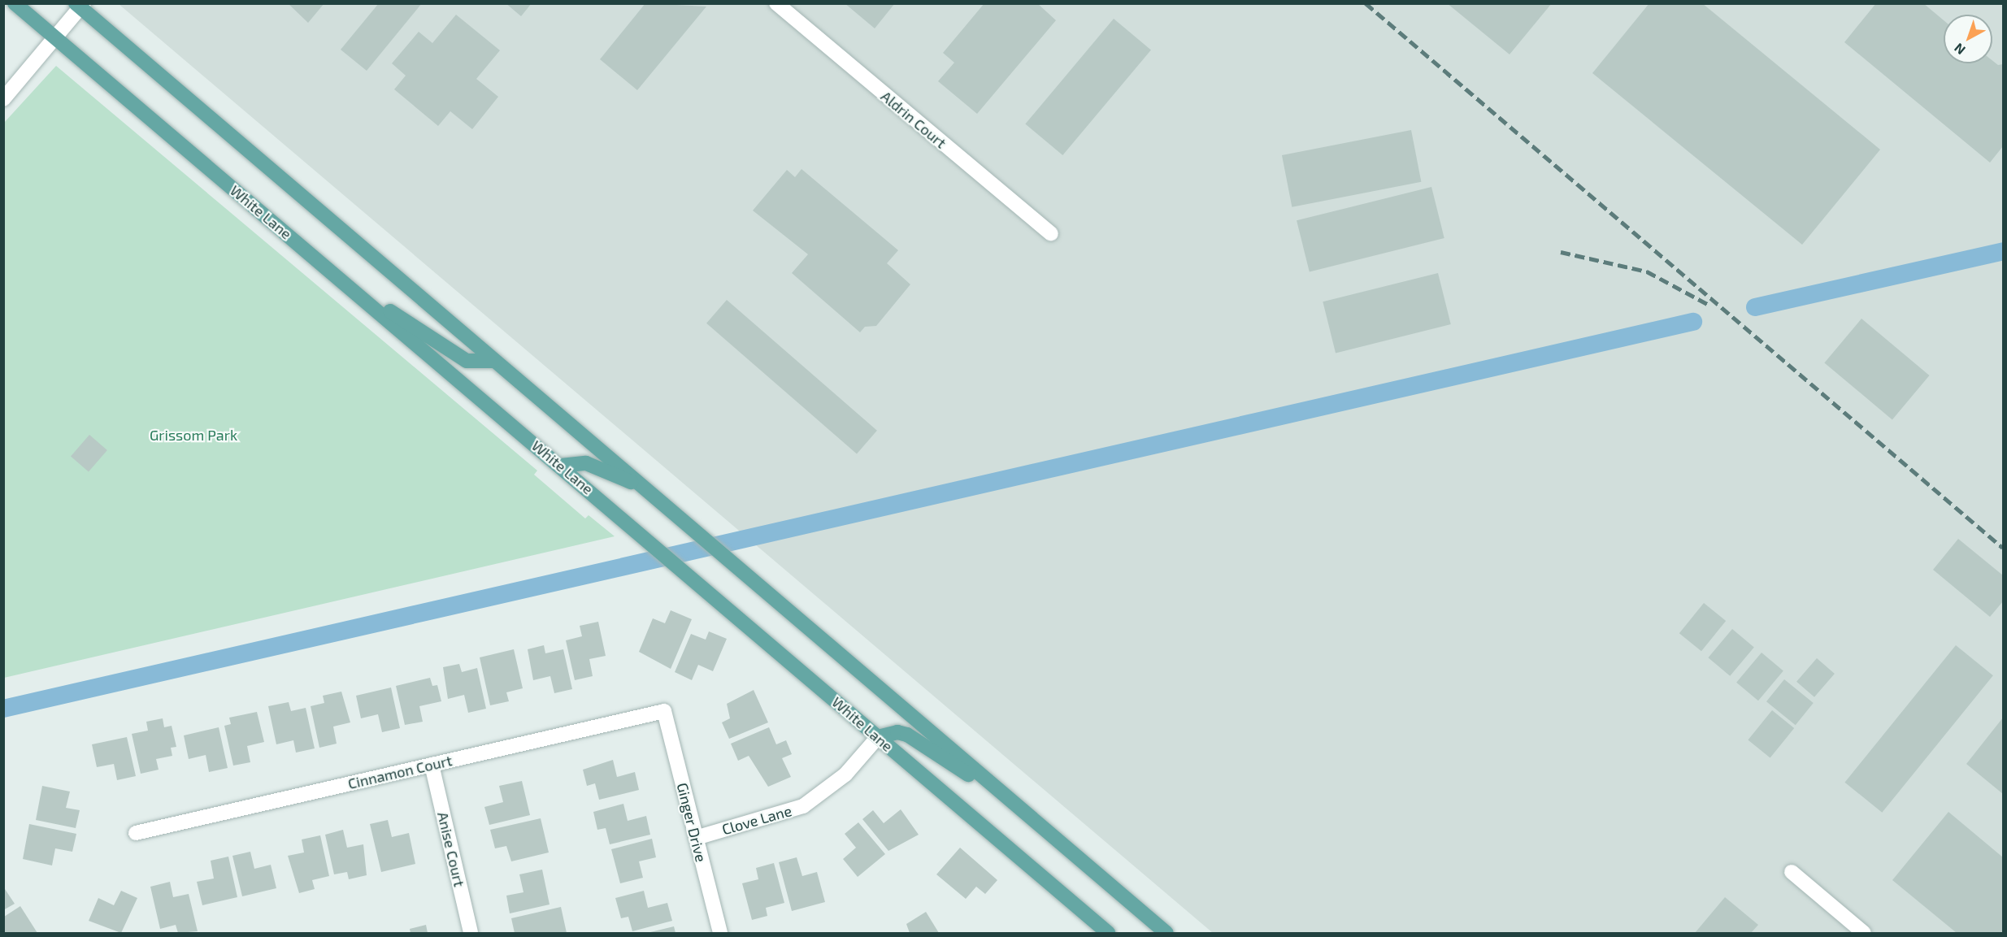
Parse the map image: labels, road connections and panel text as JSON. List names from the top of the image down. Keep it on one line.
{"streets":{"main road":["White Lane"],"street":["Aldrin Court","Cinnamon Court","Clove Lane","Ginger Drive","Anise Court"]},"crossings":[["White Lane","Clove Lane"],["Cinnamon Court","Ginger Drive"],["Cinnamon Court","Anise Court"],["Clove Lane","Ginger Drive"]],"parks":["Grissom Park"],"north":"bottom left"}
